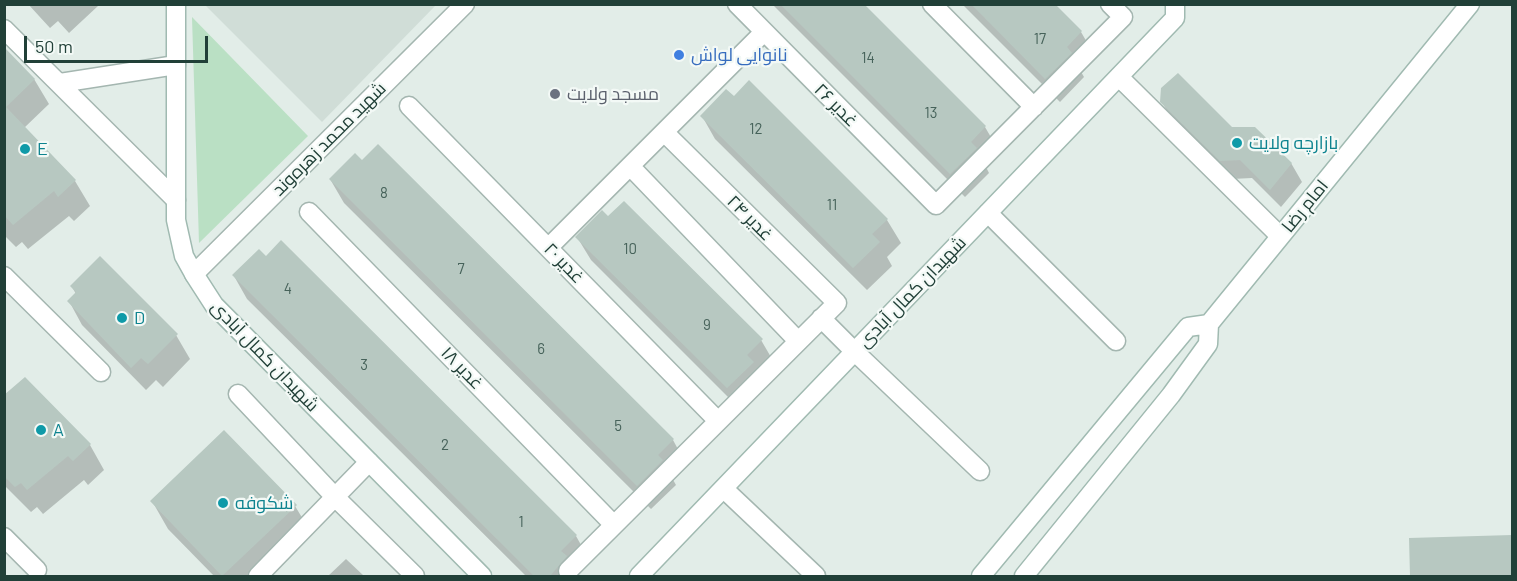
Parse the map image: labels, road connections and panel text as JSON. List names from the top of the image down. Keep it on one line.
{"streets":{"street":["غدیر ۲۶","شهید محمد زهره‌وند","امام رضا","غدیر ۲۴","غدیر ۲۰","شهیدان کمال آبادی","غدیر ۱۸"]},"crossings":[["شهید محمد زهره‌وند","شهیدان کمال آبادی"]],"places":["نانوایی لواش","مسجد ولایت","بازارچه ولایت","E","D","A","شکوفه"],"house_numbers":["17","14","13","12","8","11","10","7","4","9","6","3","5","2","1"],"scale_bar":"50 m"}
